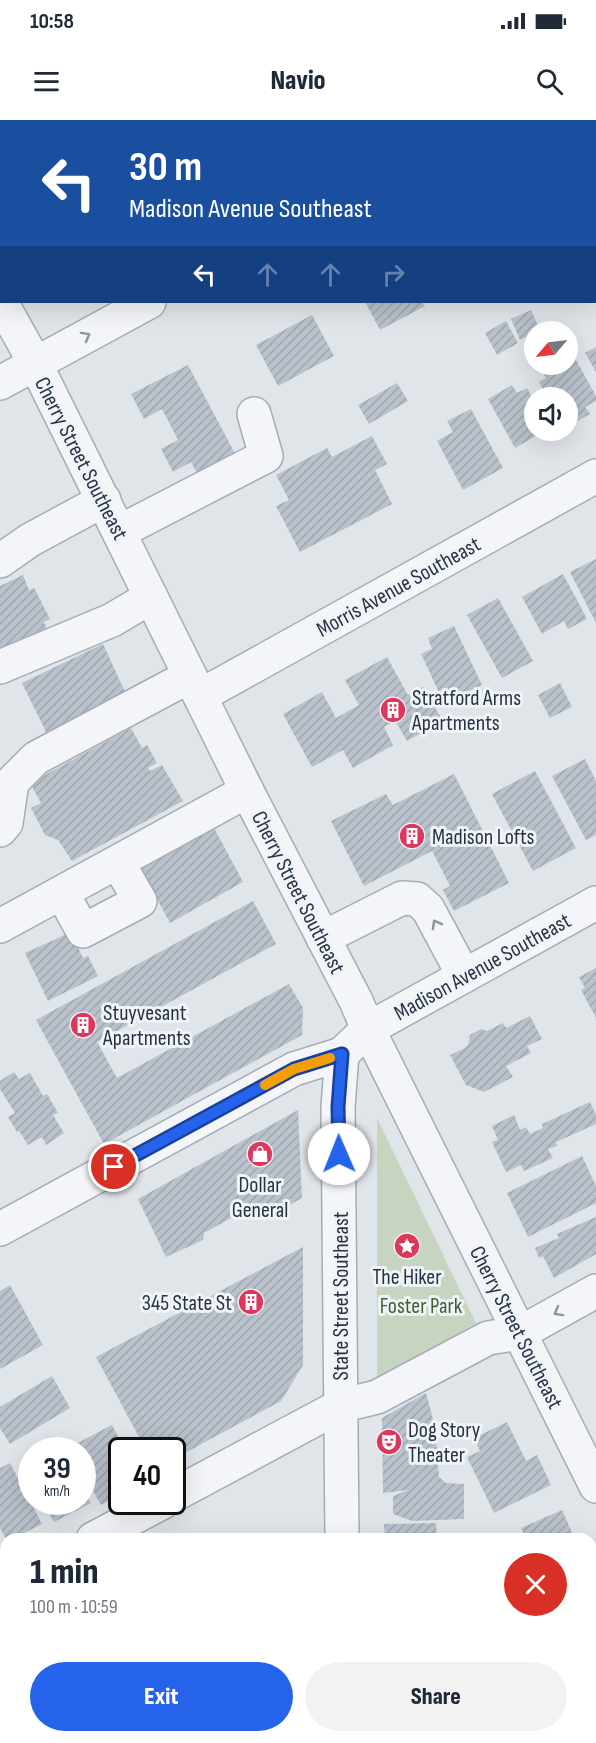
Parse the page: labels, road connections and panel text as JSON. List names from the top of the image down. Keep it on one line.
{"streets":{"street":["Cherry Street Southeast","Morris Avenue Southeast","Madison Avenue Southeast","State Street Southeast"]},"crossings":[["Cherry Street Southeast","Morris Avenue Southeast"],["Cherry Street Southeast","Madison Avenue Southeast"]],"parks":["Foster Park"],"places":{"building":["Stratford Arms Apartments","Madison Lofts","Stuyvesant Apartments","345 State St"],"shop":["Dollar General"],"place":["The Hiker"],"theatre":["Dog Story Theater"]},"north":"bottom left","page":{"status":"10:58","header":"Navio","turn":["30 m","Madison Avenue Southeast"],"speed":"39 km/h","limit":"40","heading":["1 min","100 m · 10:59"],"buttons":["Exit","Share"]}}
